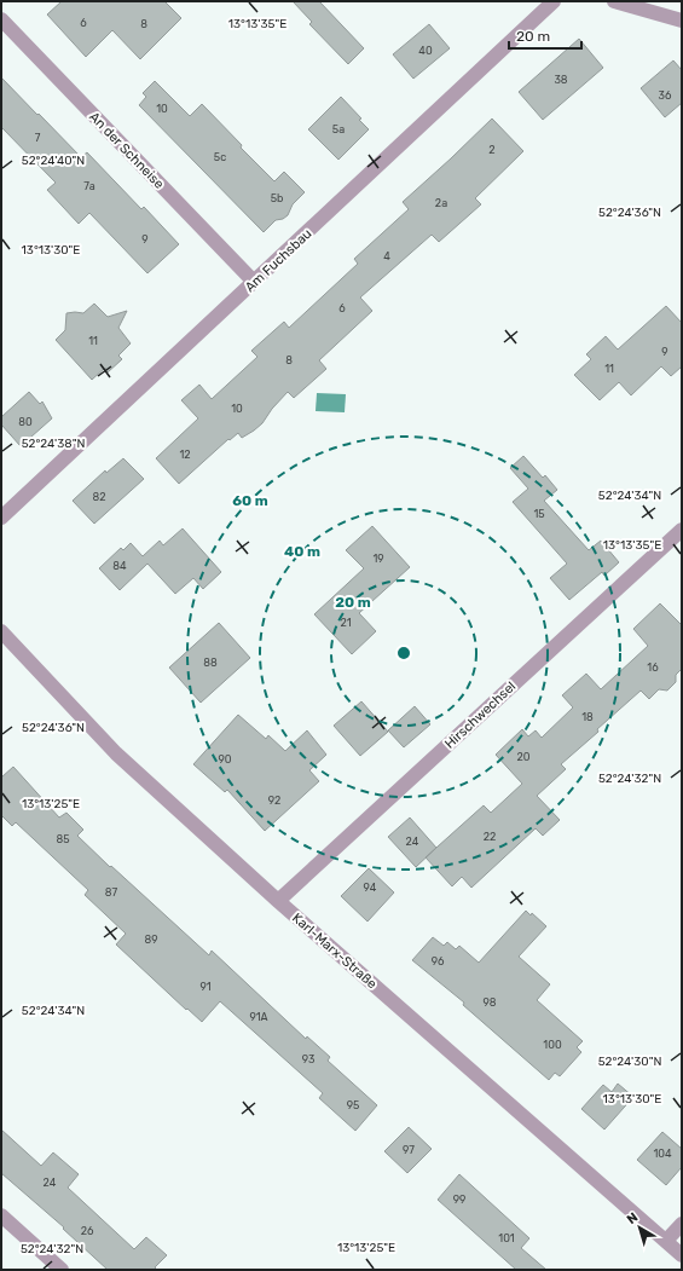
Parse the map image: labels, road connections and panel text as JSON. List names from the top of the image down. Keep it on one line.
{"streets":{"street":["An der Schneise","Am Fuchsbau","Hirschwechsel","Karl-Marx-Straße"]},"crossings":[["An der Schneise","Am Fuchsbau"],["Hirschwechsel","Karl-Marx-Straße"]],"house_numbers":["6","8","40","38","36","10","5a","7","2","5c","7a","5b","2a","9","4","6","11","9","8","11","10","80","12","82","15","19","84","21","88","16","18","20","90","92","22","85","24","94","87","89","96","91","98","91A","100","93","95","97","104","24","99","26","101"],"scale_bar":"20 m","north":"top left","coordinates":["13°13'35\"E","52°24'40\"N","52°24'36\"N","13°13'30\"E","52°24'38\"N","52°24'34\"N","52°24'32\"N","13°13'25\"E","52°24'30\"N"],"rings":["60 m","40 m","20 m"]}
